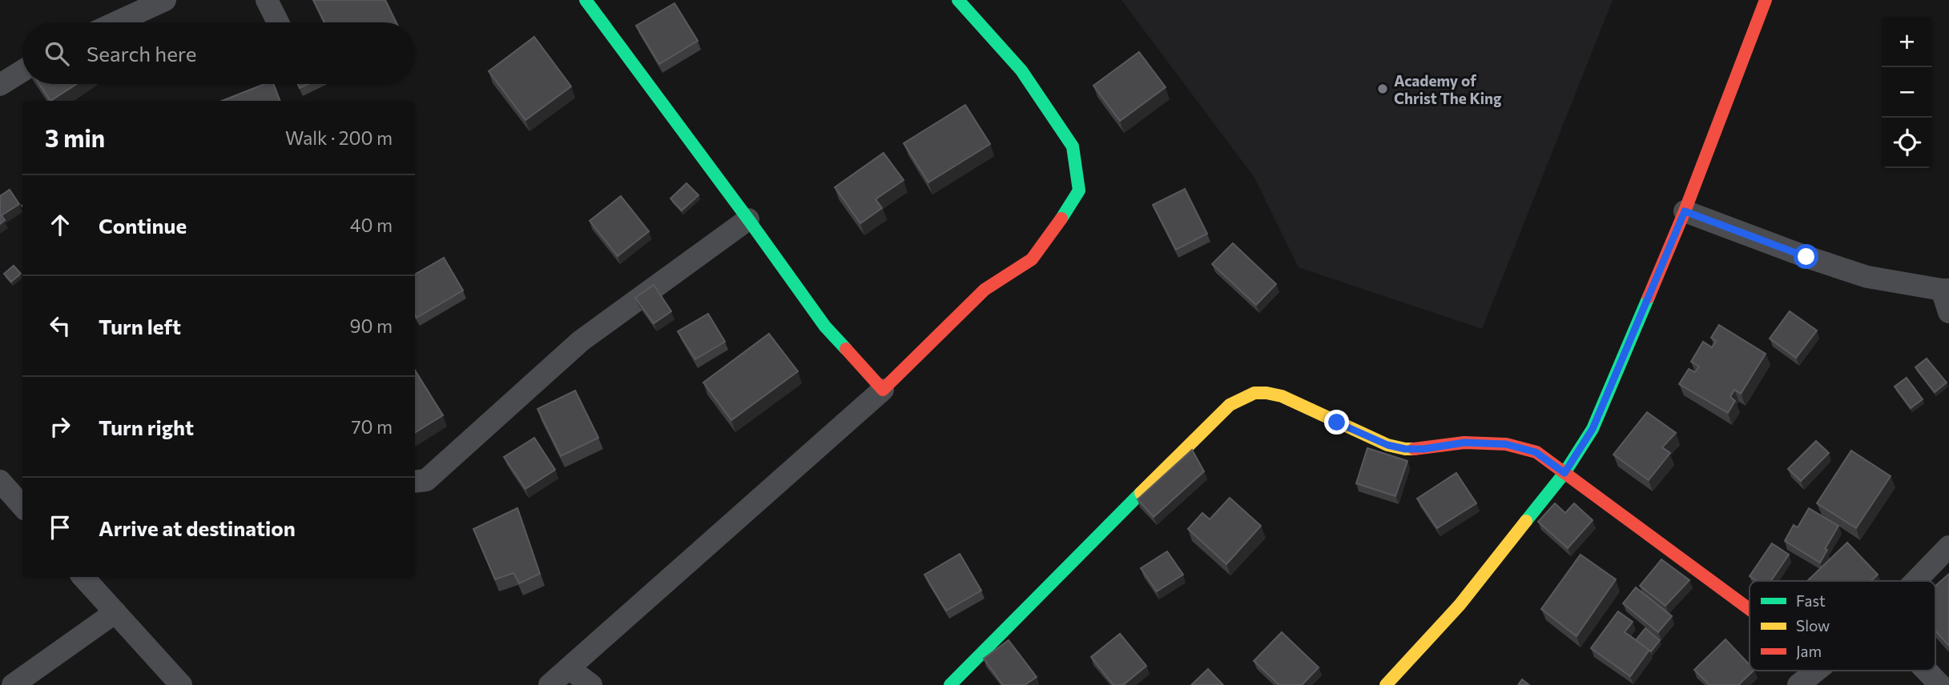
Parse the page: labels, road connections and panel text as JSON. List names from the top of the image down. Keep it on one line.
{"places":["Academy of Christ The King"],"legend":["Fast","Slow","Jam"],"page":{"map_buttons":["+","−"],"search":"Search here","heading":["3 min","Walk · 200 m"],"list":[["Continue","40 m"],["Turn left","90 m"],["Turn right","70 m"],"Arrive at destination"]}}
